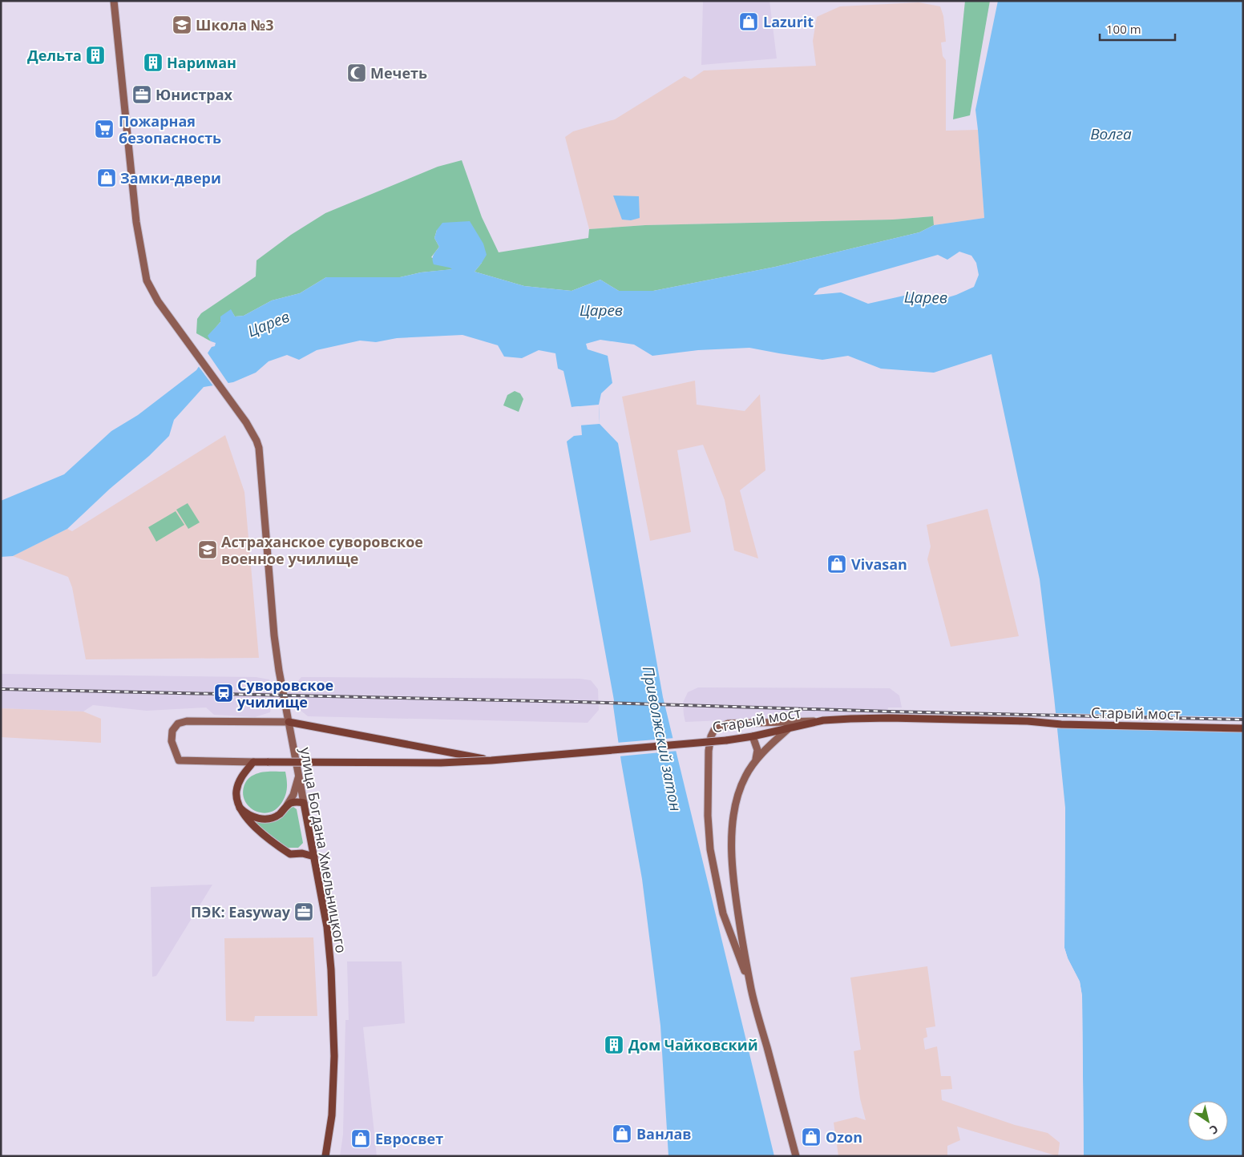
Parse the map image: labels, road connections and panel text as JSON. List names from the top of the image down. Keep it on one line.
{"streets":{"main road":["Старый мост","улица Богдана Хмельницкого"]},"water":["Волга","Царев","Приволжский затон"],"places":{"shop":["Lazurit","Замки-двери","Vivasan","Ванлав","Ozon","Евросвет"],"school or university":["Школа №3","Астраханское суворовское военное училище"],"building":["Дельта","Нариман","Дом Чайковский"],"mosque":["Мечеть"],"office":["Юнистрах","ПЭК: Easyway"],"supermarket":["Пожарная безопасность"],"station":["Суворовское училище"]},"scale_bar":"100 m","north":"bottom right"}
